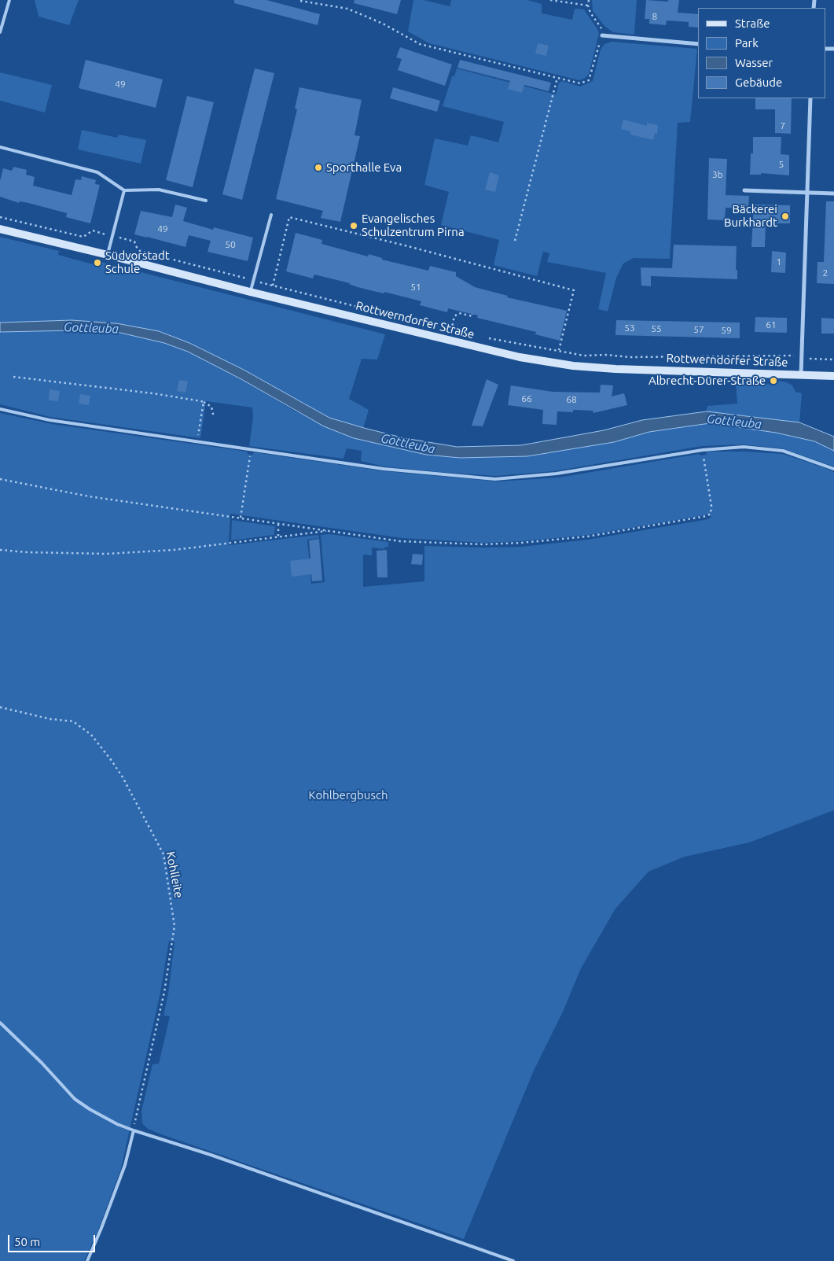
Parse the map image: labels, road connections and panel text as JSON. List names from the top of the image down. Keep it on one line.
{"streets":{"main road":["Rottwerndorfer Straße"],"path":["Kohlleite"]},"water":["Gottleuba"],"parks":["Kohlbergbusch"],"places":["Sporthalle Eva","Bäckerei Burkhardt","Evangelisches Schulzentrum Pirna","Südvorstadt Schule","Albrecht-Dürer-Straße"],"house_numbers":["8","49","7","5","3b","49","50","1","2","51","61","53","55","57","59","66","68"],"legend":["Straße","Park","Wasser","Gebäude"],"scale_bar":"50 m"}
